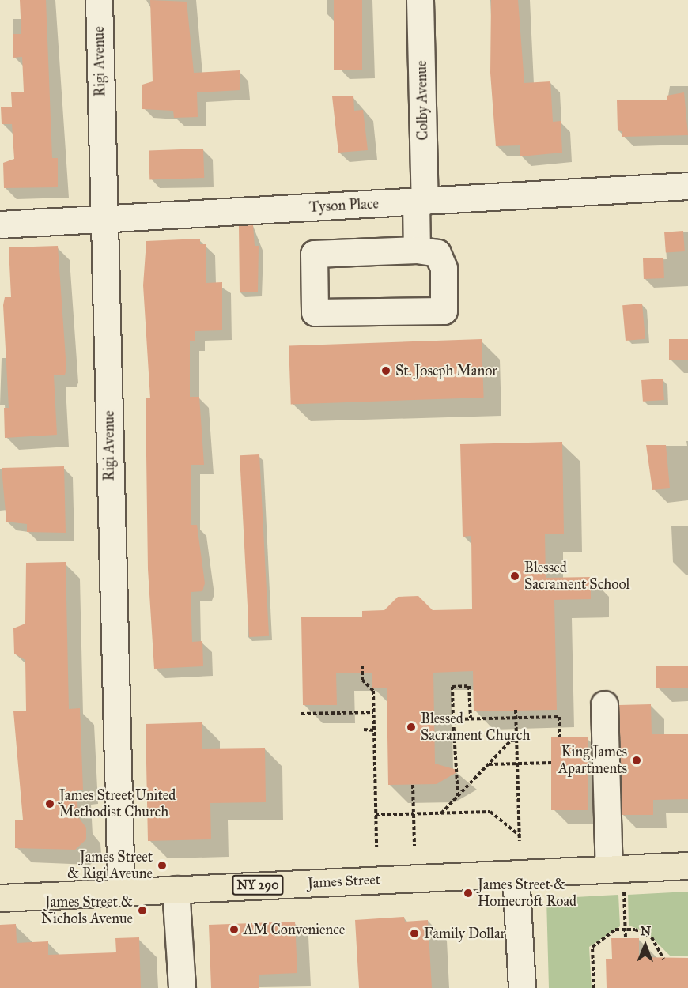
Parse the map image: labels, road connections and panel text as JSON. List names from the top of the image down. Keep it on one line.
{"streets":{"main road":["James Street","NY 290"],"street":["Rigi Avenue","Colby Avenue","Tyson Place"]},"crossings":[["Rigi Avenue","Tyson Place"],["Rigi Avenue","James Street"],["Colby Avenue","Tyson Place"]],"places":["St. Joseph Manor","Blessed Sacrament School","Blessed Sacrament Church","King James Apartments","James Street United Methodist Church","James Street & Rigi Aveune","James Street & Homecroft Road","James Street & Nichols Avenue","AM Convenience","Family Dollar"],"north":"top"}
